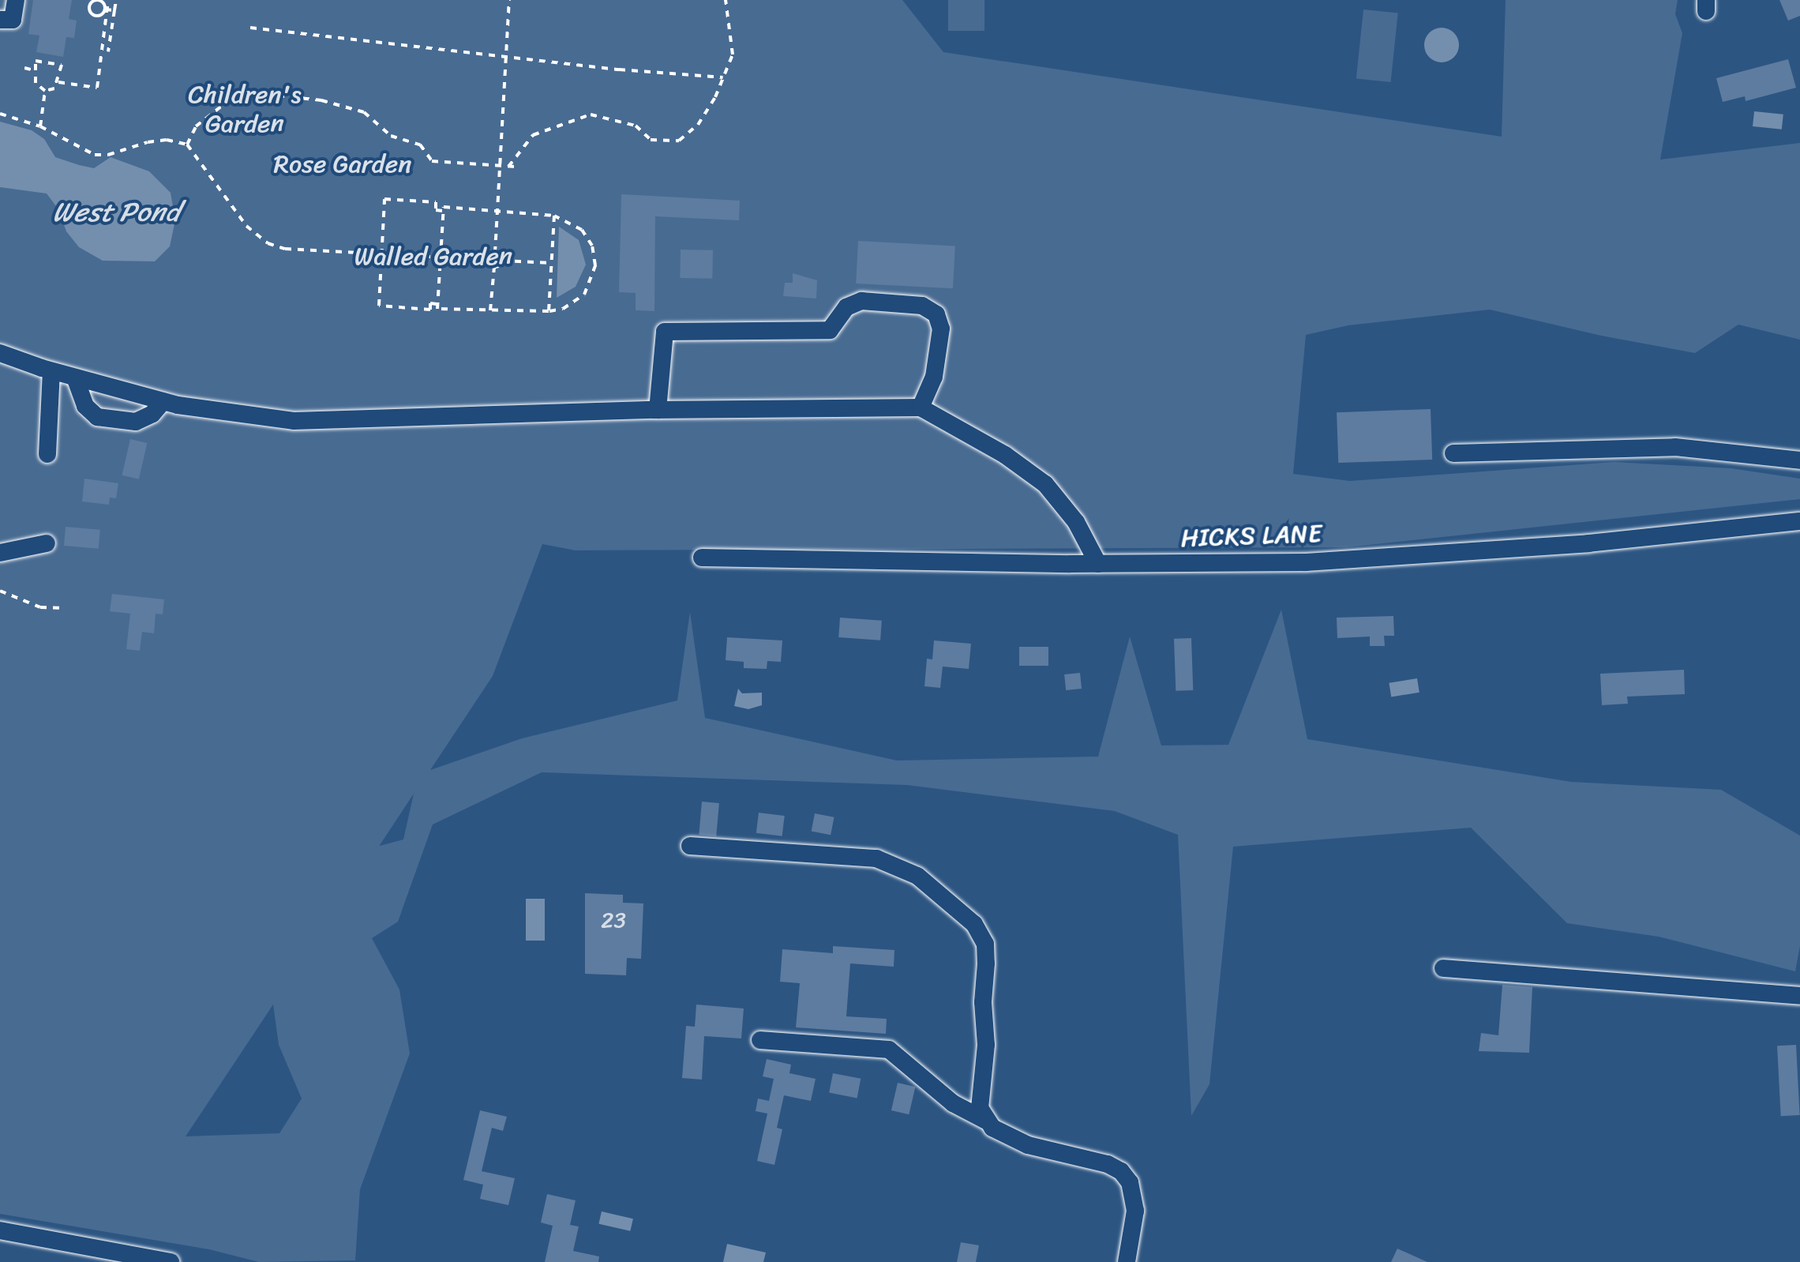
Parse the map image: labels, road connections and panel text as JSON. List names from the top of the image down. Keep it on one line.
{"streets":{"street":["HICKS LANE"]},"water":["West Pond"],"parks":["Children's Garden","Rose Garden","Walled Garden"],"house_numbers":["23"]}
